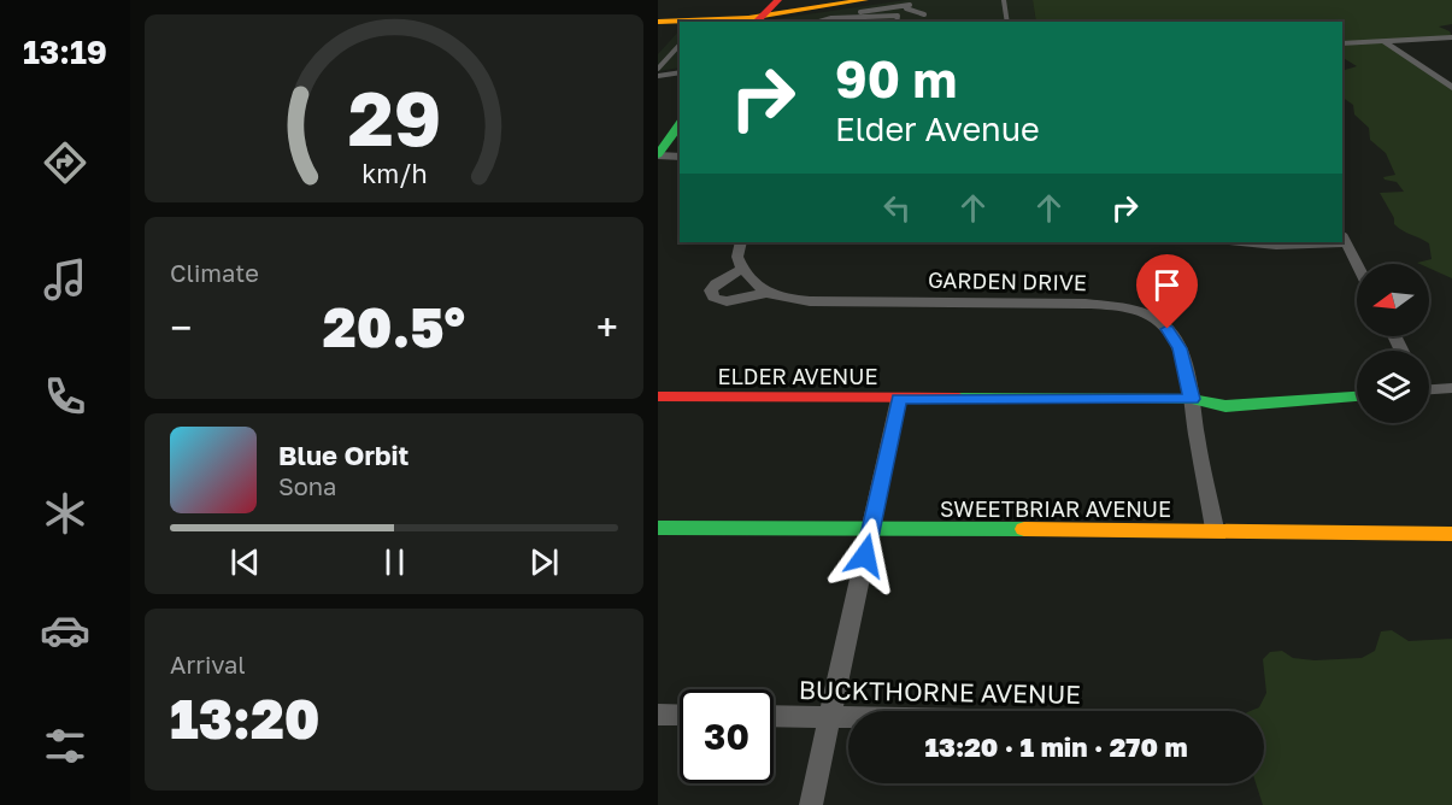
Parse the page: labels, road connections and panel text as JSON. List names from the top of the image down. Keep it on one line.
{"streets":{"main road":["ELDER AVENUE","SWEETBRIAR AVENUE"],"street":["GARDEN DRIVE","BUCKTHORNE AVENUE"]},"crossings":[["GARDEN DRIVE","ELDER AVENUE"],["GARDEN DRIVE","SWEETBRIAR AVENUE"]],"north":"left","page":{"tabs":"13:19","turn":["90 m","Elder Avenue"],"tile":["Climate",["Arrival","13:20"]],"heat":["−","20.5°","+"],"song":["Blue Orbit","Sona"],"limit":"30","trip":"13:20 · 1 min · 270 m","gauge":["29","km/h"]}}
